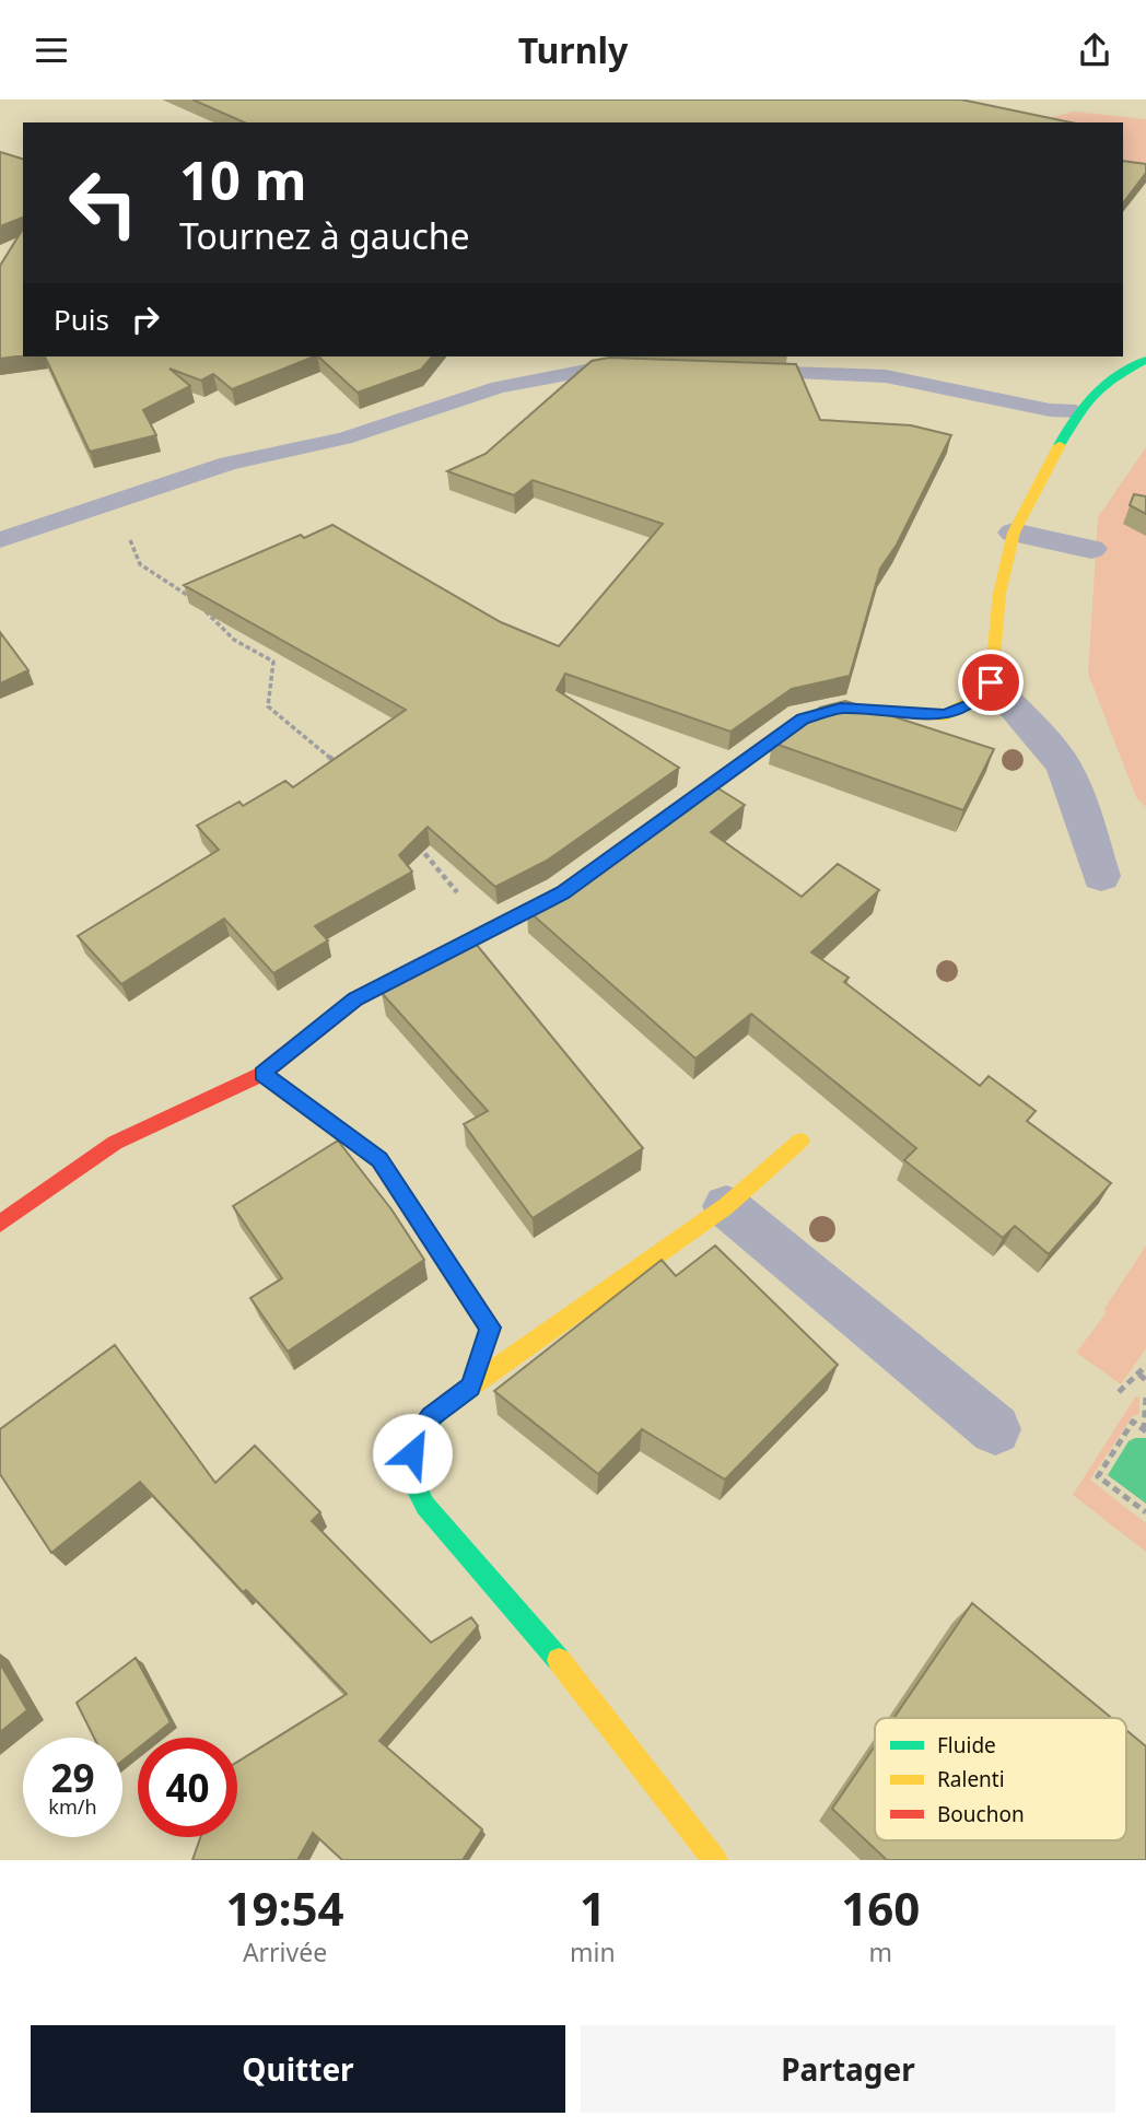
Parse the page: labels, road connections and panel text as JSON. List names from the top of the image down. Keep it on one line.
{"legend":["Fluide","Ralenti","Bouchon"],"page":{"header":"Turnly","turn":["10 m","Tournez à gauche"],"then":"Puis","speed":"29 km/h","limit":"40","eta":["19:54","Arrivée","1","min","160","m"],"buttons":["Quitter","Partager"]}}
